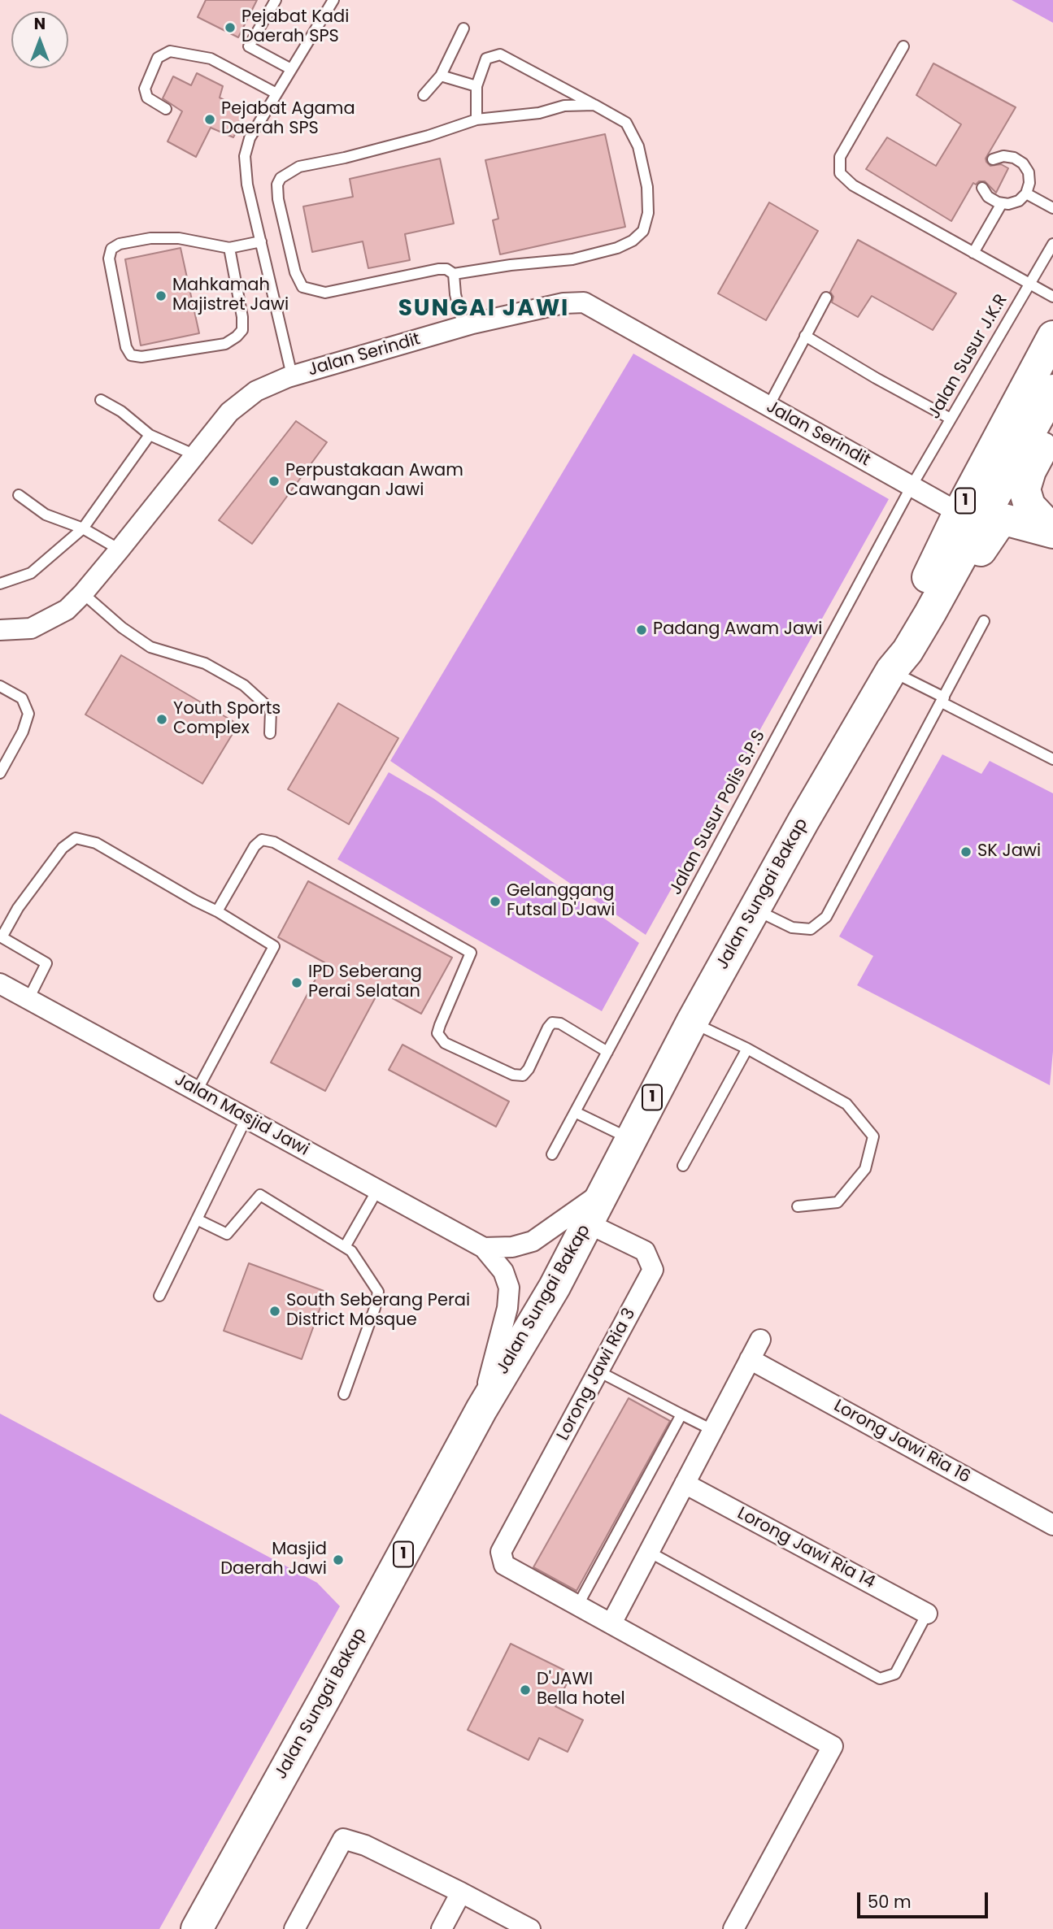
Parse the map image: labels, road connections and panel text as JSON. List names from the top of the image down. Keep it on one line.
{"streets":{"highway":["1","Jalan Sungai Bakap"],"street":["Jalan Serindit","Jalan Masjid Jawi","Lorong Jawi Ria 3","Lorong Jawi Ria 16","Lorong Jawi Ria 14"],"lane":["Jalan Susur J.K.R","Jalan Susur Polis S.P.S"]},"crossings":[["Jalan Serindit","Jalan Susur J.K.R"],["Jalan Serindit","Jalan Susur Polis S.P.S"],["Jalan Serindit","Jalan Sungai Bakap"],["Jalan Susur J.K.R","Jalan Susur Polis S.P.S"],["Jalan Sungai Bakap","Jalan Masjid Jawi"],["Jalan Sungai Bakap","Lorong Jawi Ria 3"]],"districts":["SUNGAI JAWI"],"places":["Pejabat Kadi Daerah SPS","Pejabat Agama Daerah SPS","Mahkamah Majistret Jawi","Perpustakaan Awam Cawangan Jawi","Padang Awam Jawi","Youth Sports Complex","SK Jawi","Gelanggang Futsal D'Jawi","IPD Seberang Perai Selatan","South Seberang Perai District Mosque","Masjid Daerah Jawi","D'JAWI Bella hotel"],"scale_bar":"50 m","north":"top"}
